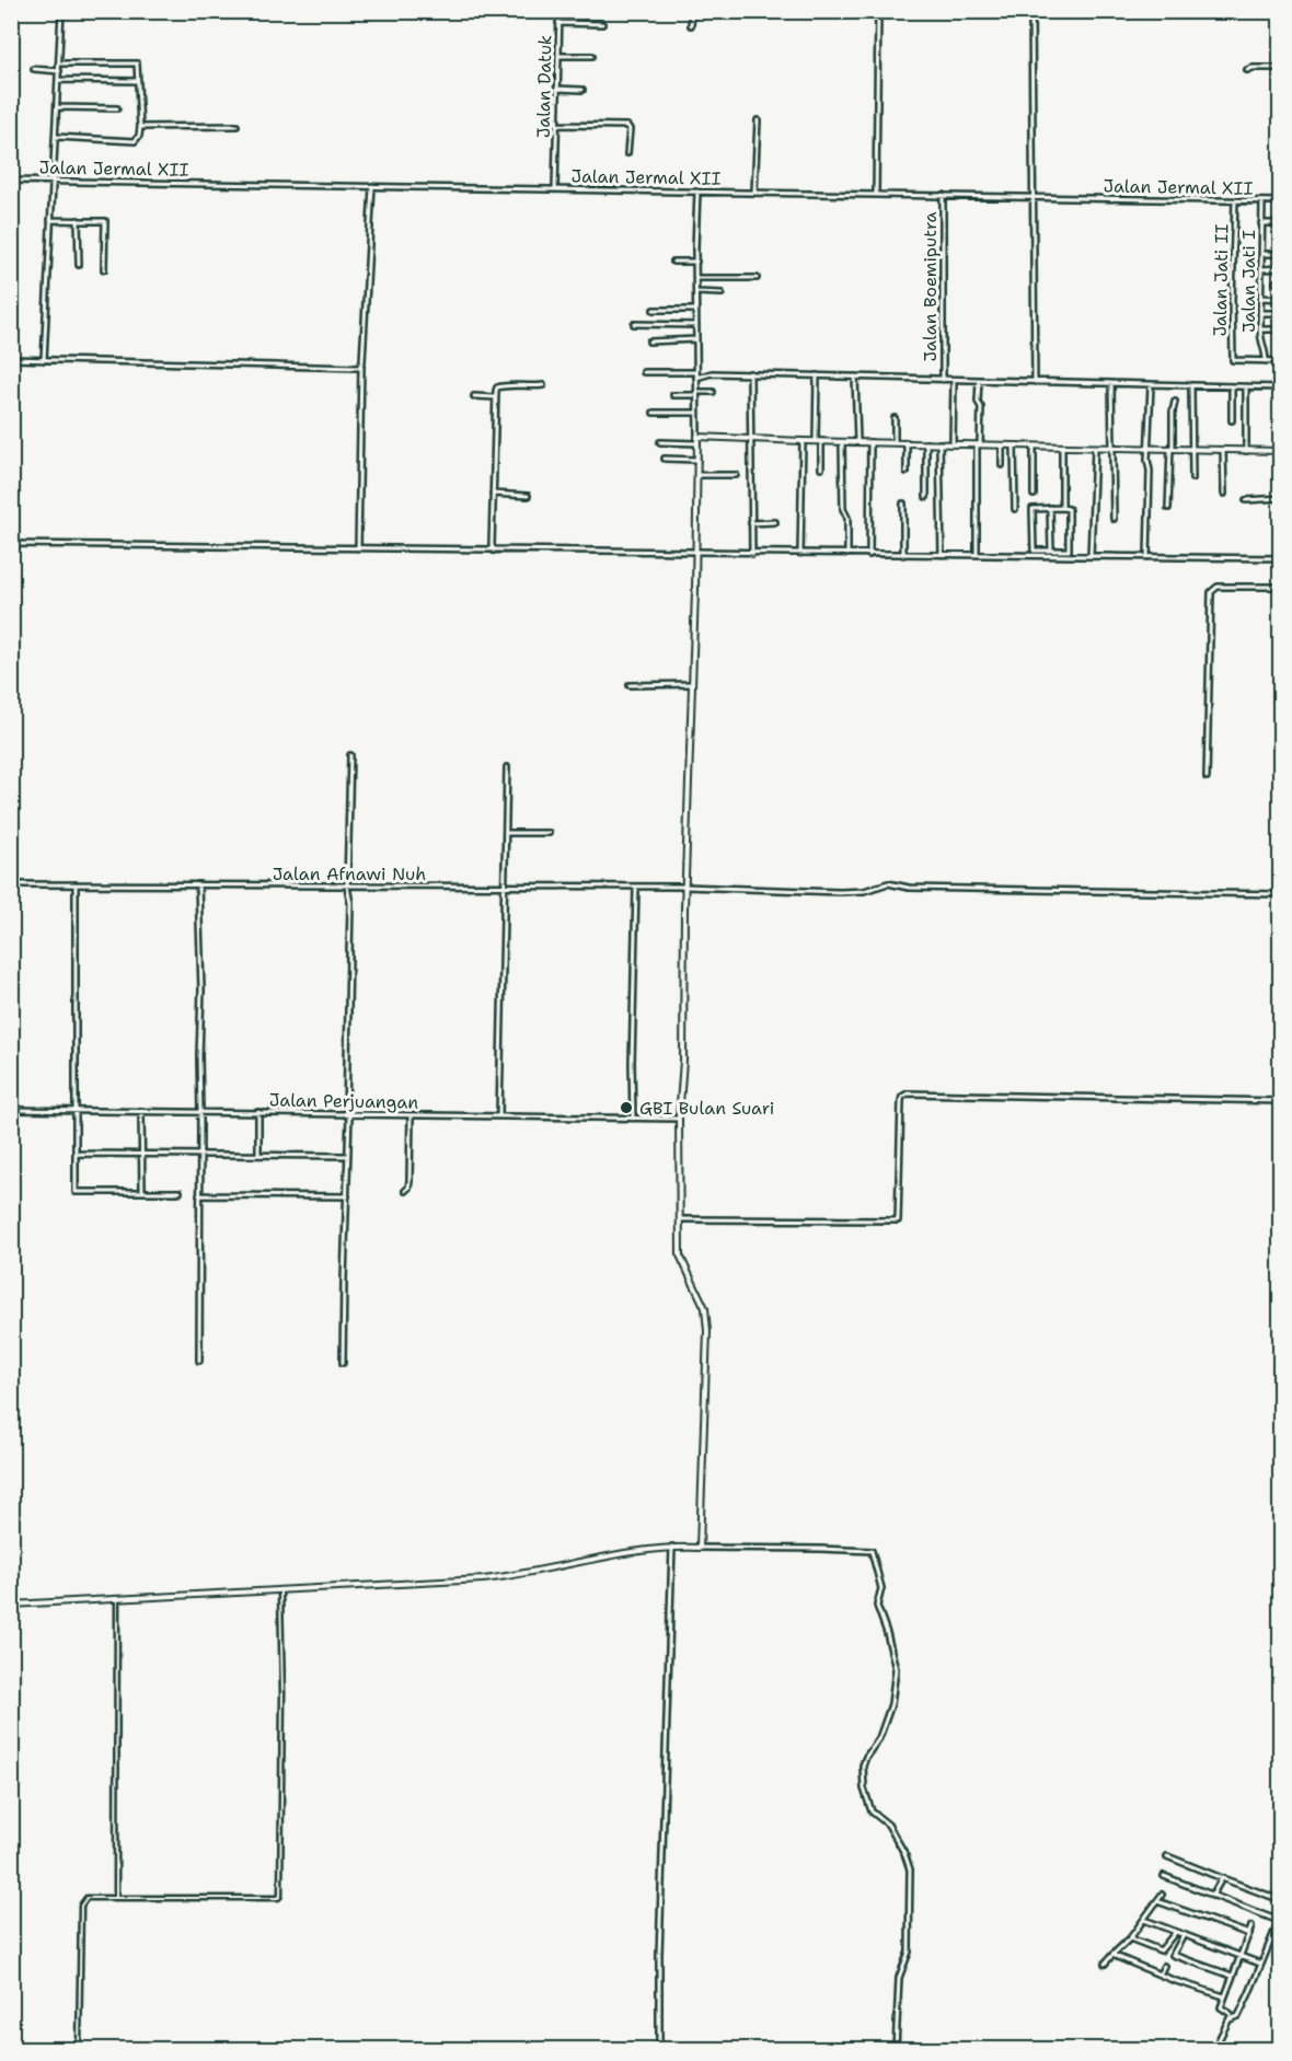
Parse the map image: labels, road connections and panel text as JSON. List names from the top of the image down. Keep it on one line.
{"streets":{"street":["Jalan Datuk","Jalan Jermal XII","Jalan Jati II","Jalan Jati I","Jalan Boemiputra","Jalan Afnawi Nuh","Jalan Perjuangan"]},"crossings":[["Jalan Datuk","Jalan Jermal XII"],["Jalan Jermal XII","Jalan Jati II"],["Jalan Jermal XII","Jalan Jati I"],["Jalan Jermal XII","Jalan Boemiputra"],["Jalan Jati II","Jalan Jati I"]],"places":["GBI Bulan Suari"]}
